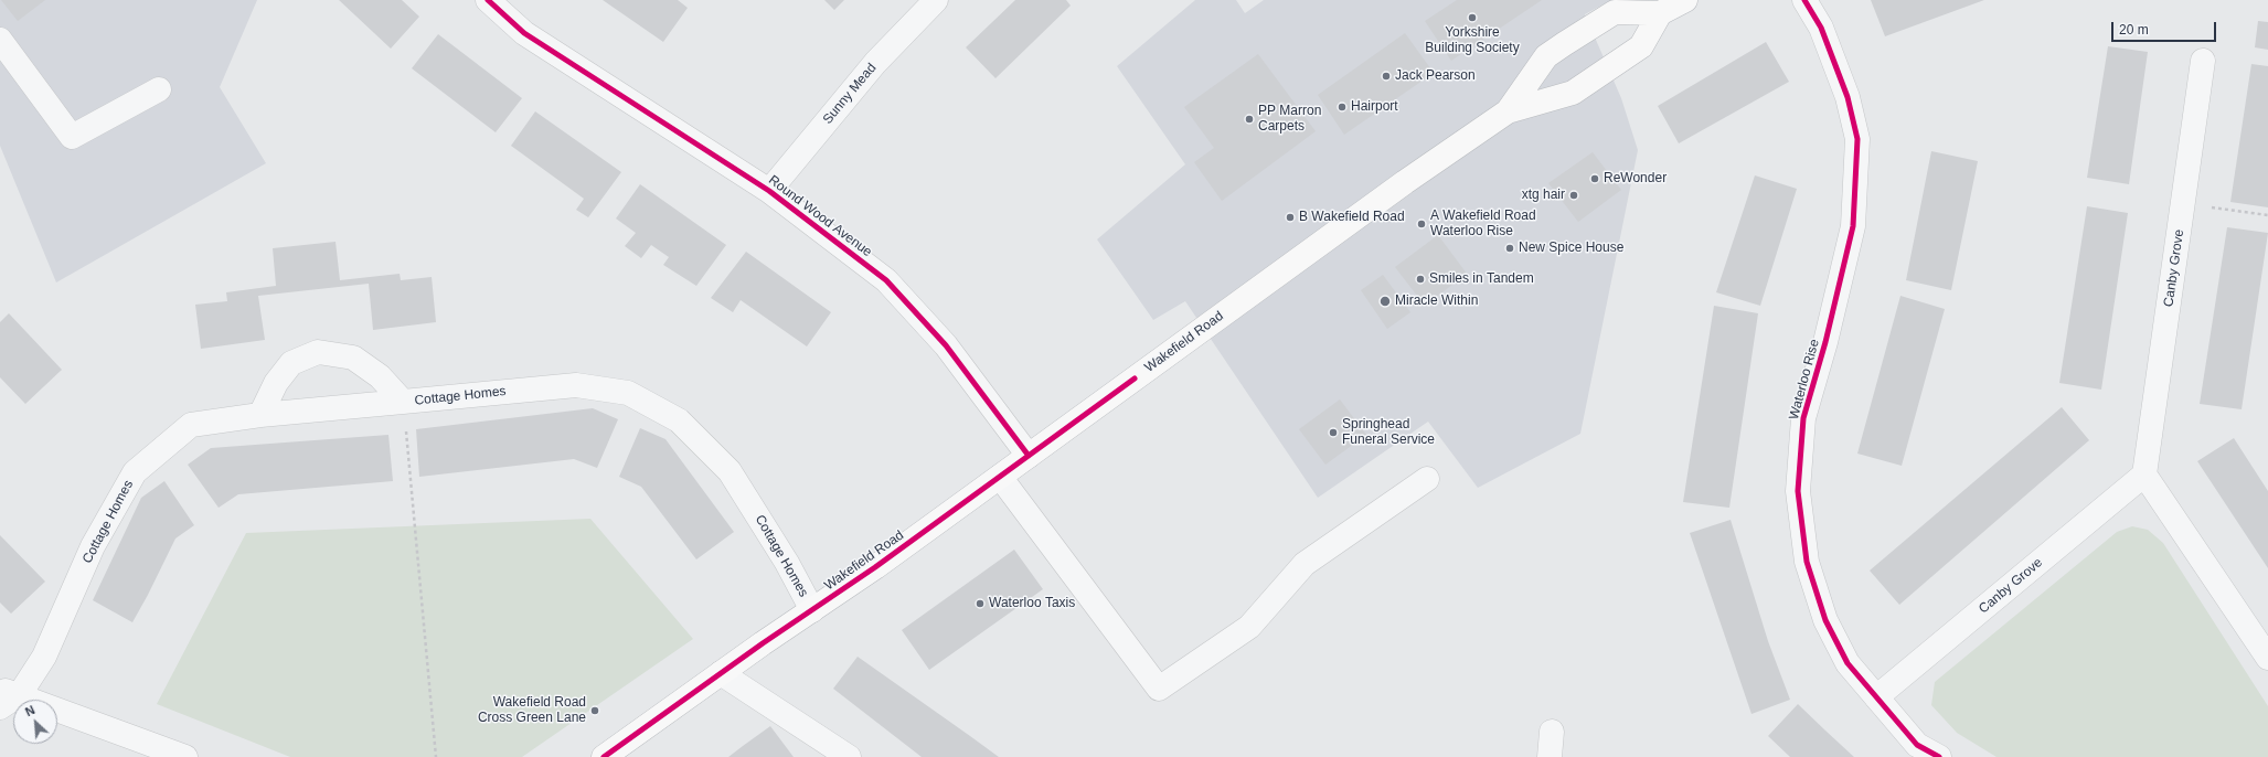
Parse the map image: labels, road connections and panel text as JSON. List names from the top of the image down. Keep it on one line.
{"streets":{"highway":["Wakefield Road"],"street":["Sunny Mead","Round Wood Avenue","Canby Grove","Waterloo Rise","Cottage Homes"]},"crossings":[["Sunny Mead","Round Wood Avenue"],["Round Wood Avenue","Wakefield Road"],["Canby Grove","Waterloo Rise"],["Wakefield Road","Cottage Homes"]],"places":["Yorkshire Building Society","Jack Pearson","Hairport","PP Marron Carpets","ReWonder","xtg hair","B Wakefield Road","A Wakefield Road Waterloo Rise","New Spice House","Smiles in Tandem","Miracle Within","Springhead Funeral Service","Waterloo Taxis","Wakefield Road Cross Green Lane"],"scale_bar":"20 m","north":"top left"}
